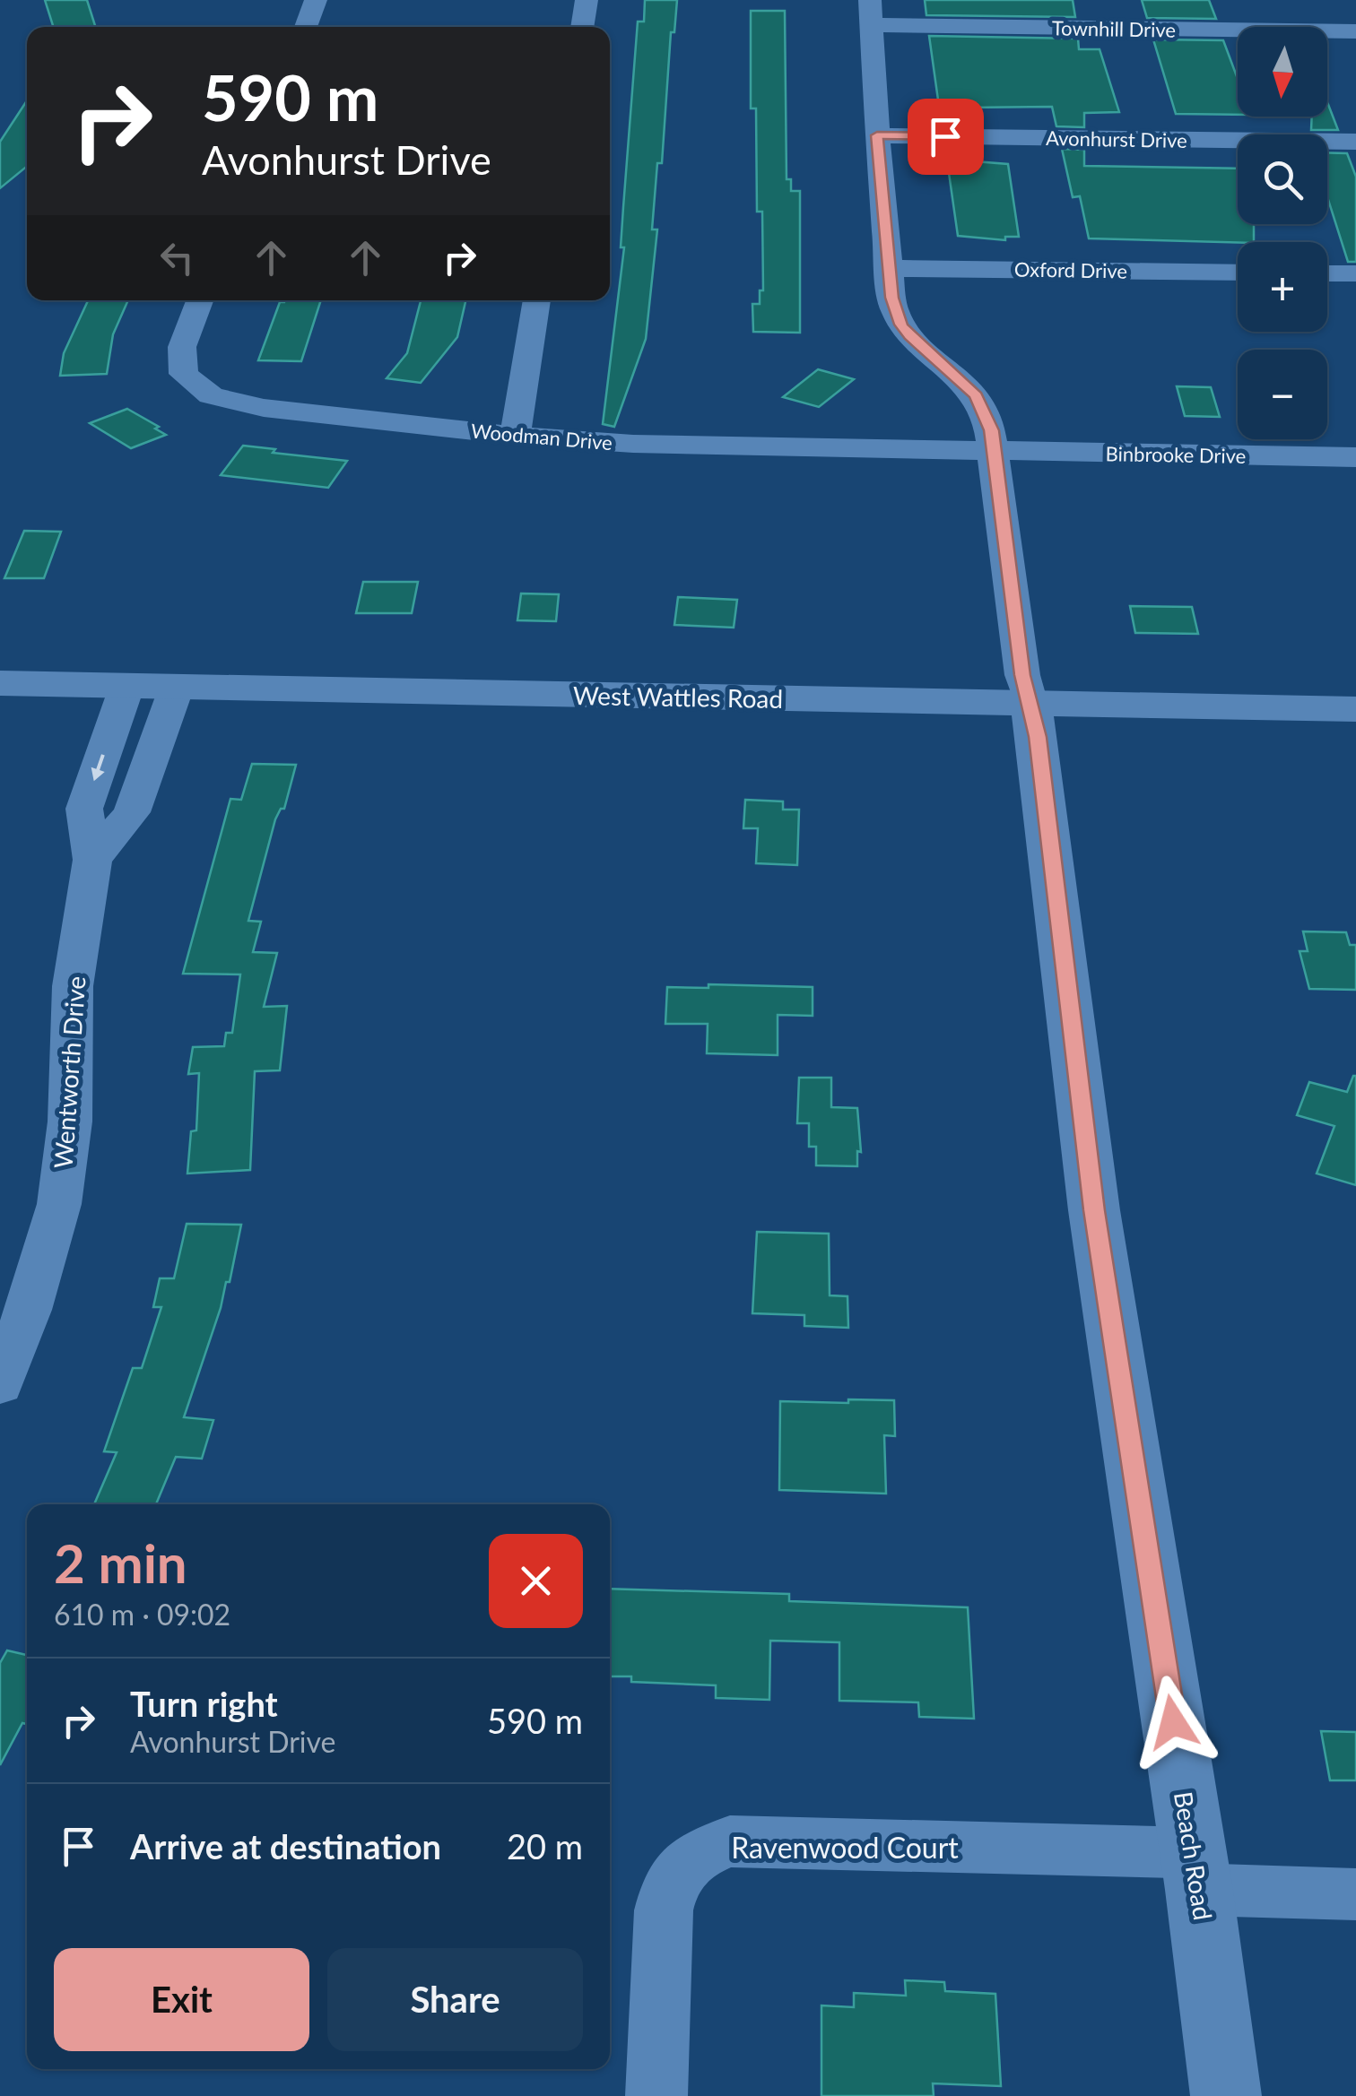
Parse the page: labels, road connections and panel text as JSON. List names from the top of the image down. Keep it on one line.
{"streets":{"street":["Townhill Drive","Avonhurst Drive","Oxford Drive","Woodman Drive","Binbrooke Drive","West Wattles Road","Wentworth Drive","Ravenwood Court","Beach Road"]},"crossings":[["Townhill Drive","Beach Road"],["Avonhurst Drive","Beach Road"],["Oxford Drive","Beach Road"],["Woodman Drive","Binbrooke Drive"],["Woodman Drive","Beach Road"],["Binbrooke Drive","Beach Road"],["West Wattles Road","Wentworth Drive"],["West Wattles Road","Beach Road"],["Ravenwood Court","Beach Road"]],"north":"bottom","page":{"map_buttons":["+","−"],"turn":["590 m","Avonhurst Drive"],"heading":["2 min","610 m · 09:02"],"list":[{"name":"Turn right","note":"Avonhurst Drive","value":"590 m"},{"name":"Arrive at destination","value":"20 m"}],"buttons":["Exit","Share"]}}
